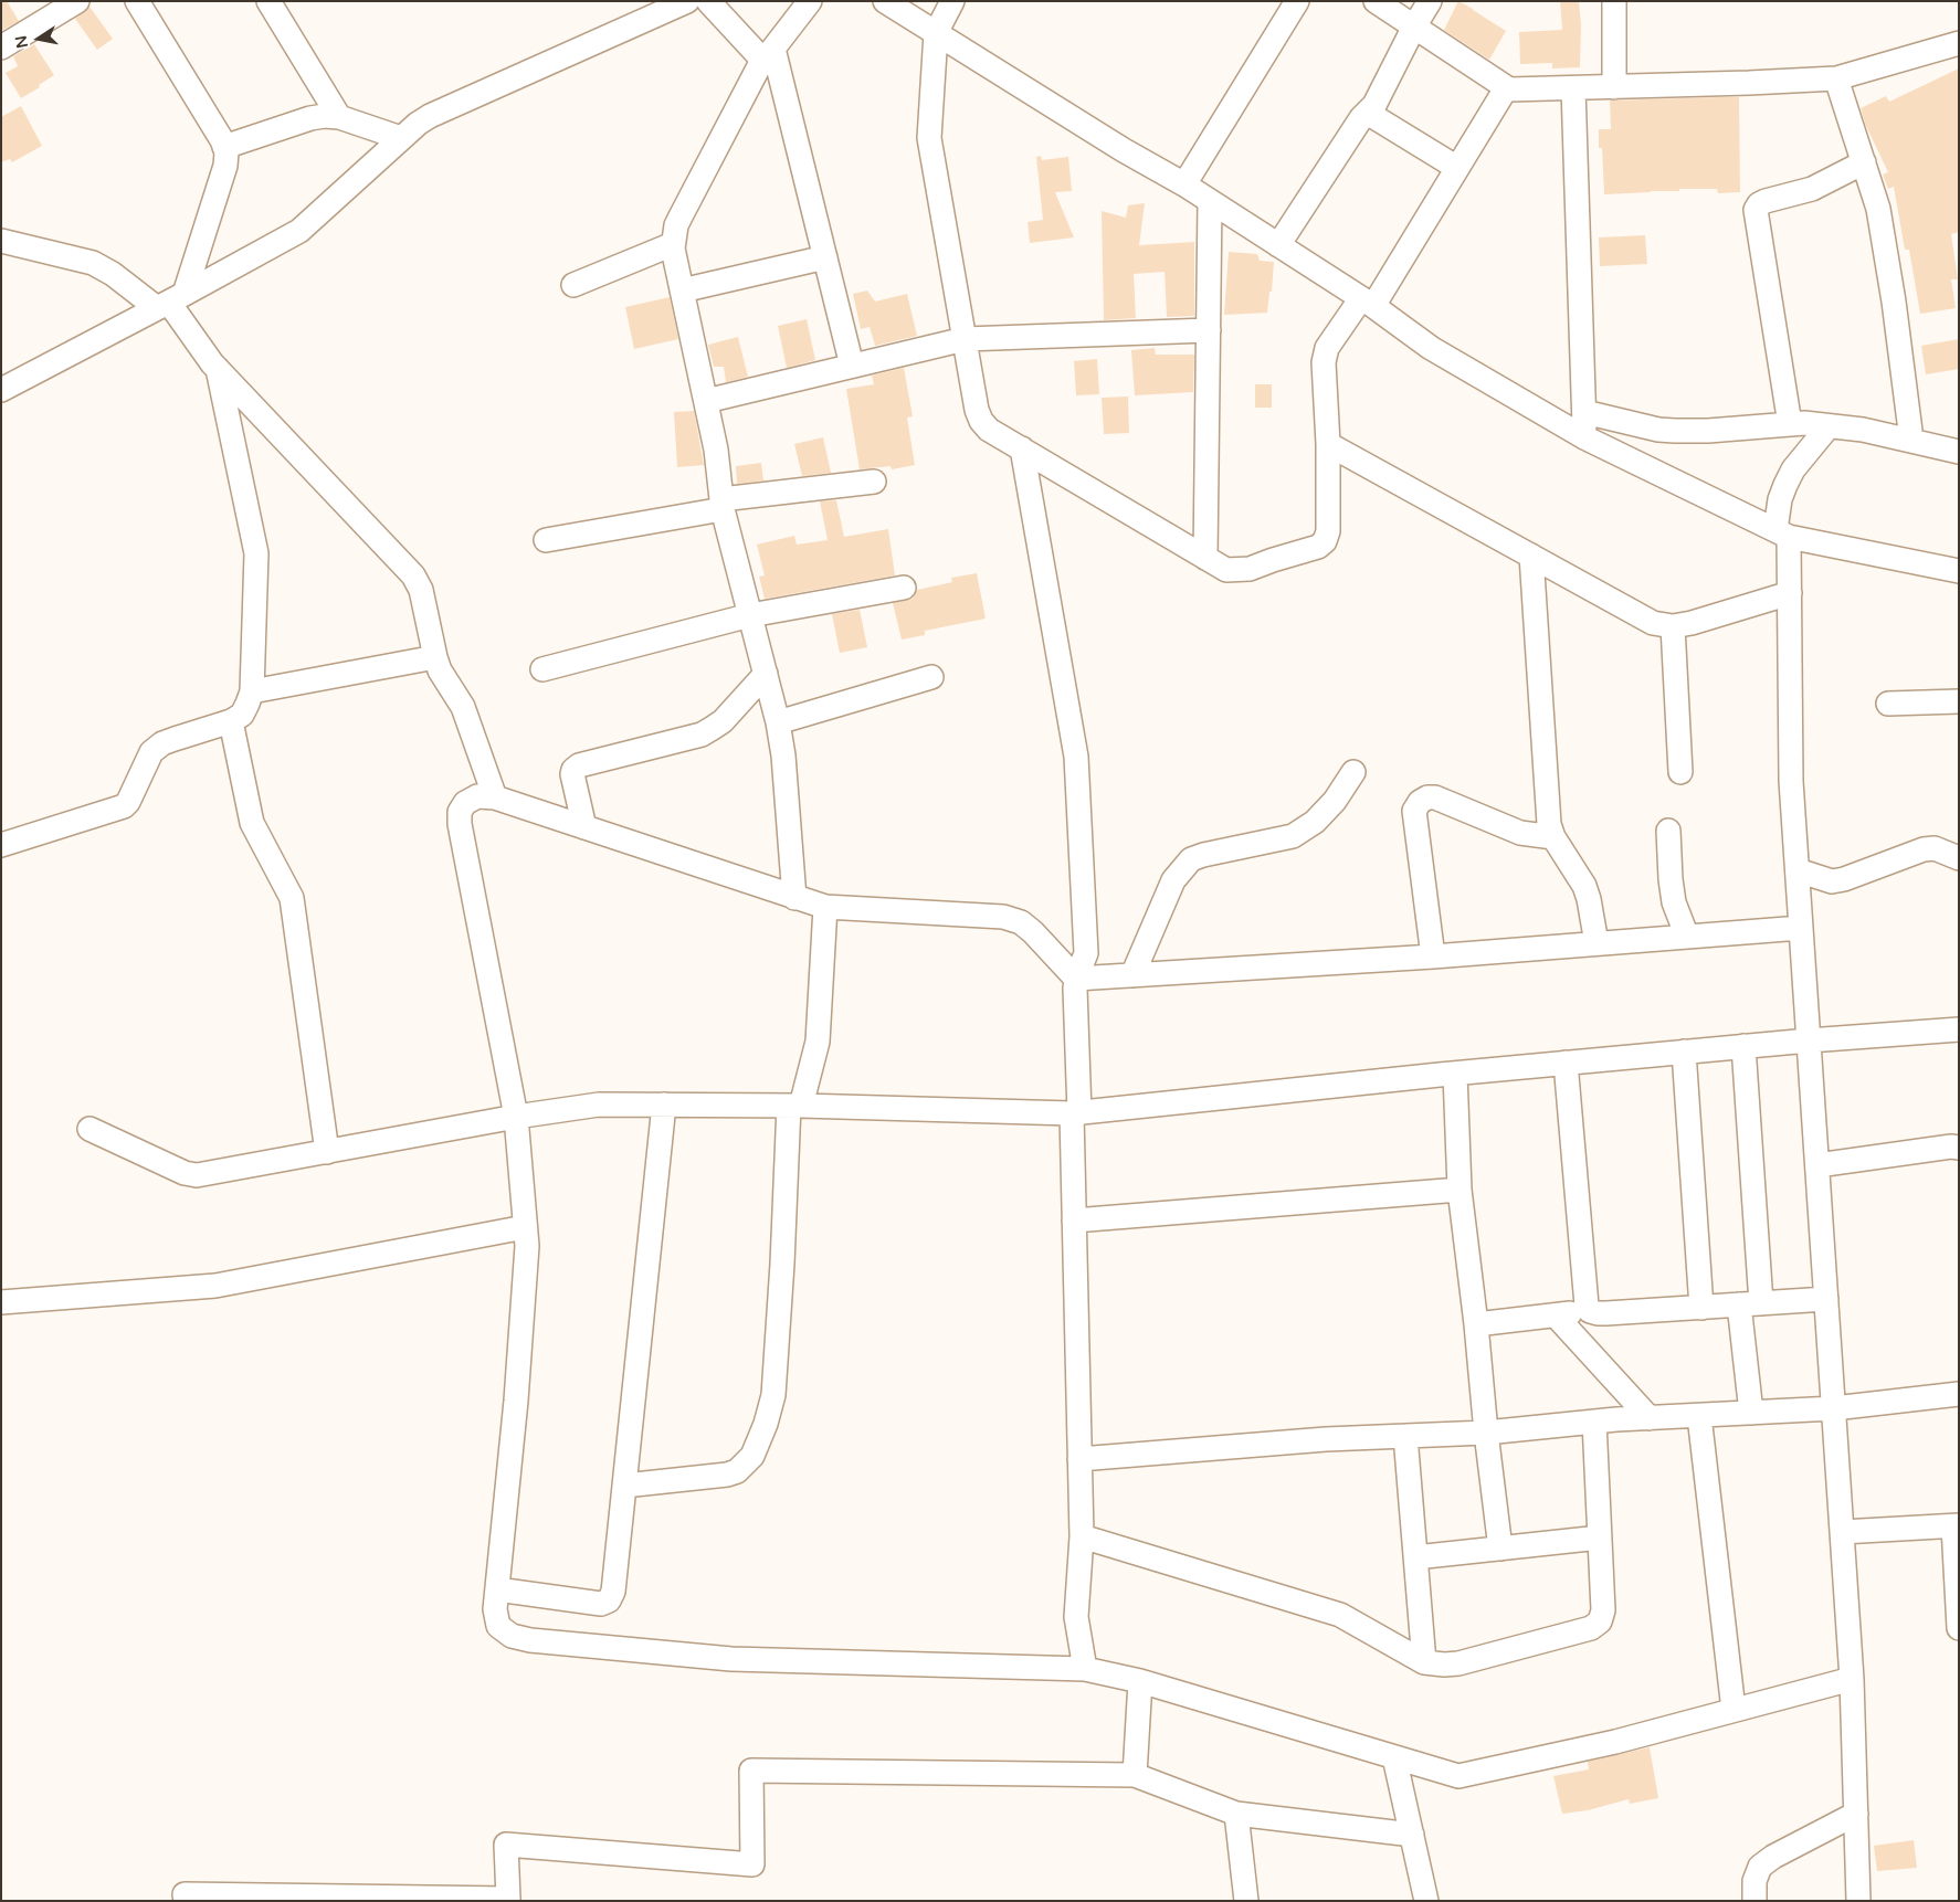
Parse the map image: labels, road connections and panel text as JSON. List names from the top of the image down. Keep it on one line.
{"north":"left"}
